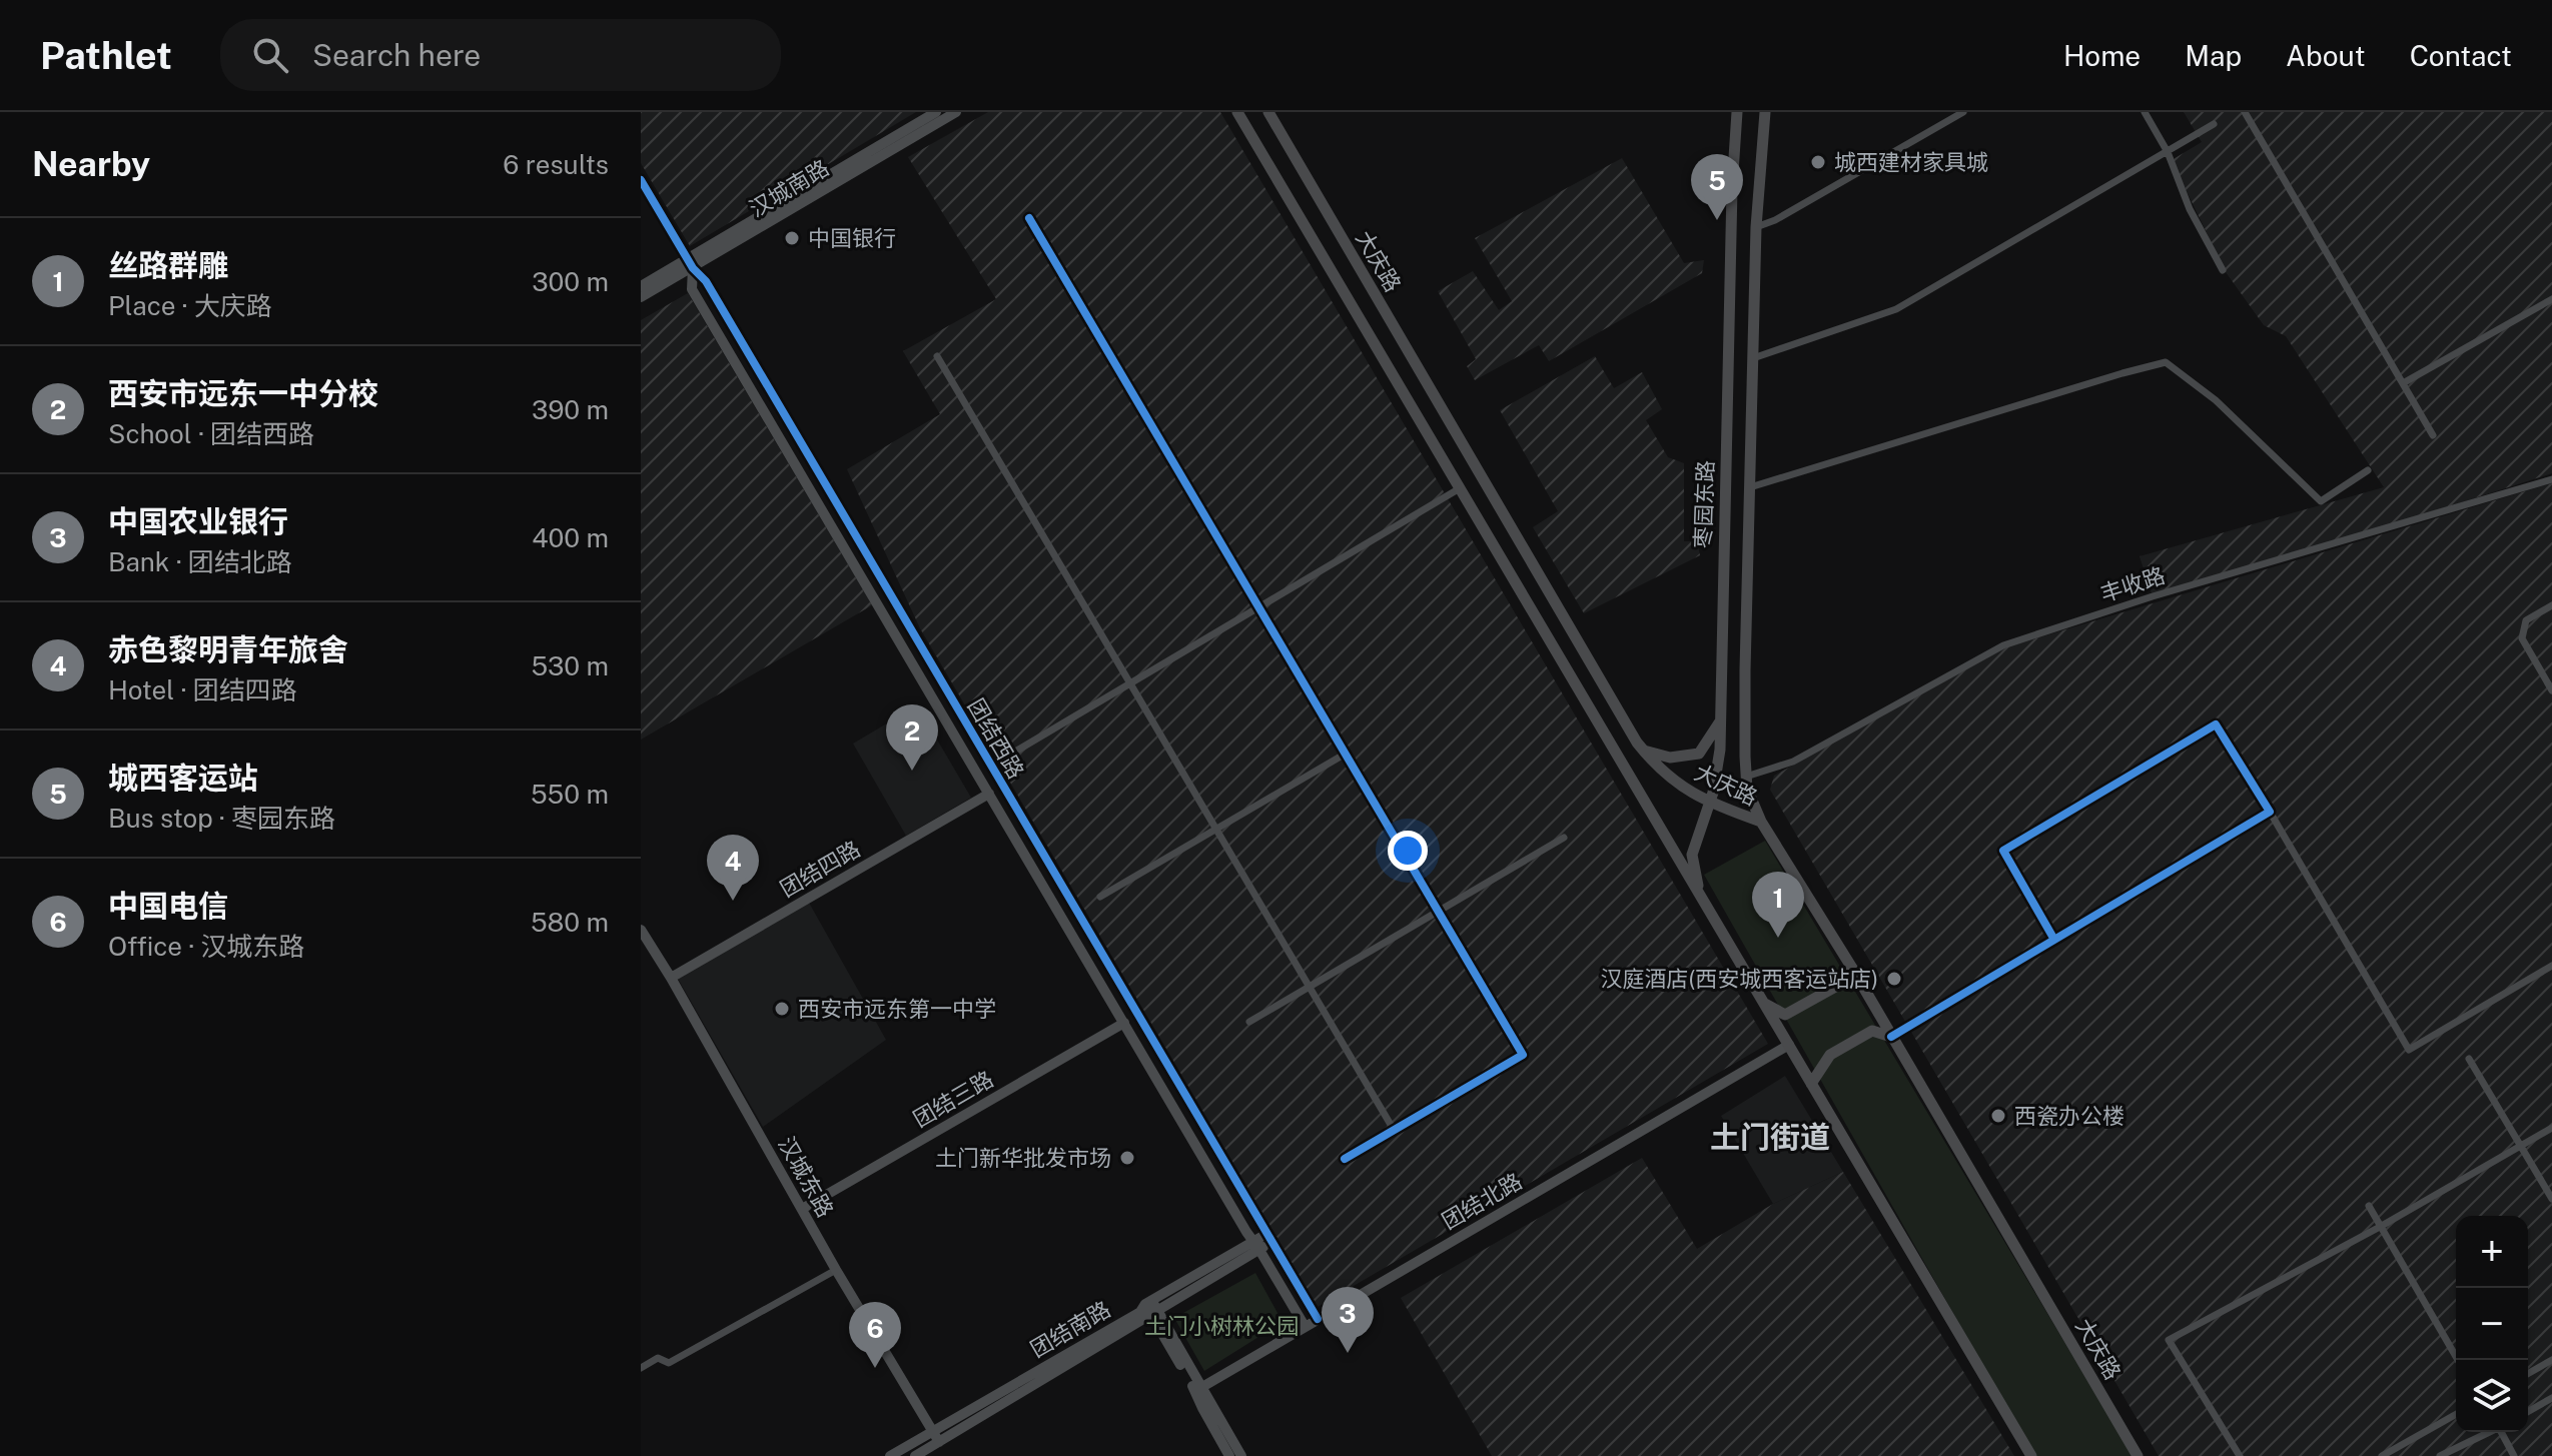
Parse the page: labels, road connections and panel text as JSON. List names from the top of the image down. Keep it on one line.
{"streets":{"main road":["大庆路","枣园东路"],"street":["汉城南路","丰收路","团结西路","团结四路","团结三路","汉城东路","团结北路","团结南路"]},"crossings":[["汉城南路","团结西路"],["大庆路","枣园东路"],["大庆路","团结北路"],["枣园东路","丰收路"],["团结西路","团结四路"],["团结西路","团结三路"],["团结西路","团结北路"],["团结西路","团结南路"],["团结四路","汉城东路"],["团结三路","汉城东路"],["汉城东路","团结南路"]],"districts":["土门街道"],"parks":["土门小树林公园"],"places":["城西建材家具城","中国银行","汉庭酒店(西安城西客运站店)","西安市远东第一中学","西瓷办公楼","土门新华批发市场"],"page":{"header":"Pathlet","search":"Search here","nav":["Home","Map","About","Contact"],"heading":["Nearby","6 results"],"pins":["5","2","4","1","3","6"],"list":[{"mark":"1","name":"丝路群雕","note":"Place · 大庆路","value":"300 m"},{"mark":"2","name":"西安市远东一中分校","note":"School · 团结西路","value":"390 m"},{"mark":"3","name":"中国农业银行","note":"Bank · 团结北路","value":"400 m"},{"mark":"4","name":"赤色黎明青年旅舍","note":"Hotel · 团结四路","value":"530 m"},{"mark":"5","name":"城西客运站","note":"Bus stop · 枣园东路","value":"550 m"},{"mark":"6","name":"中国电信","note":"Office · 汉城东路","value":"580 m"}],"map_buttons":["+","−"]}}
